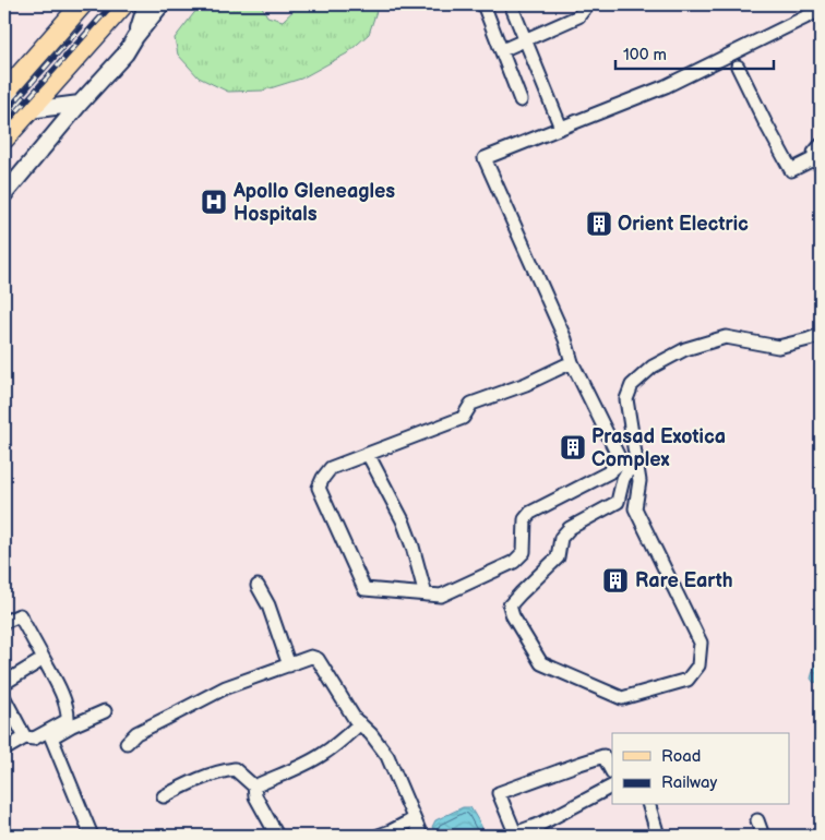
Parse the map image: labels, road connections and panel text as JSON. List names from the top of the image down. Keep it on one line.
{"places":{"hospital":["Apollo Gleneagles Hospitals"],"building":["Orient Electric","Prasad Exotica Complex","Rare Earth"]},"legend":["Road","Railway"],"scale_bar":"100 m"}
